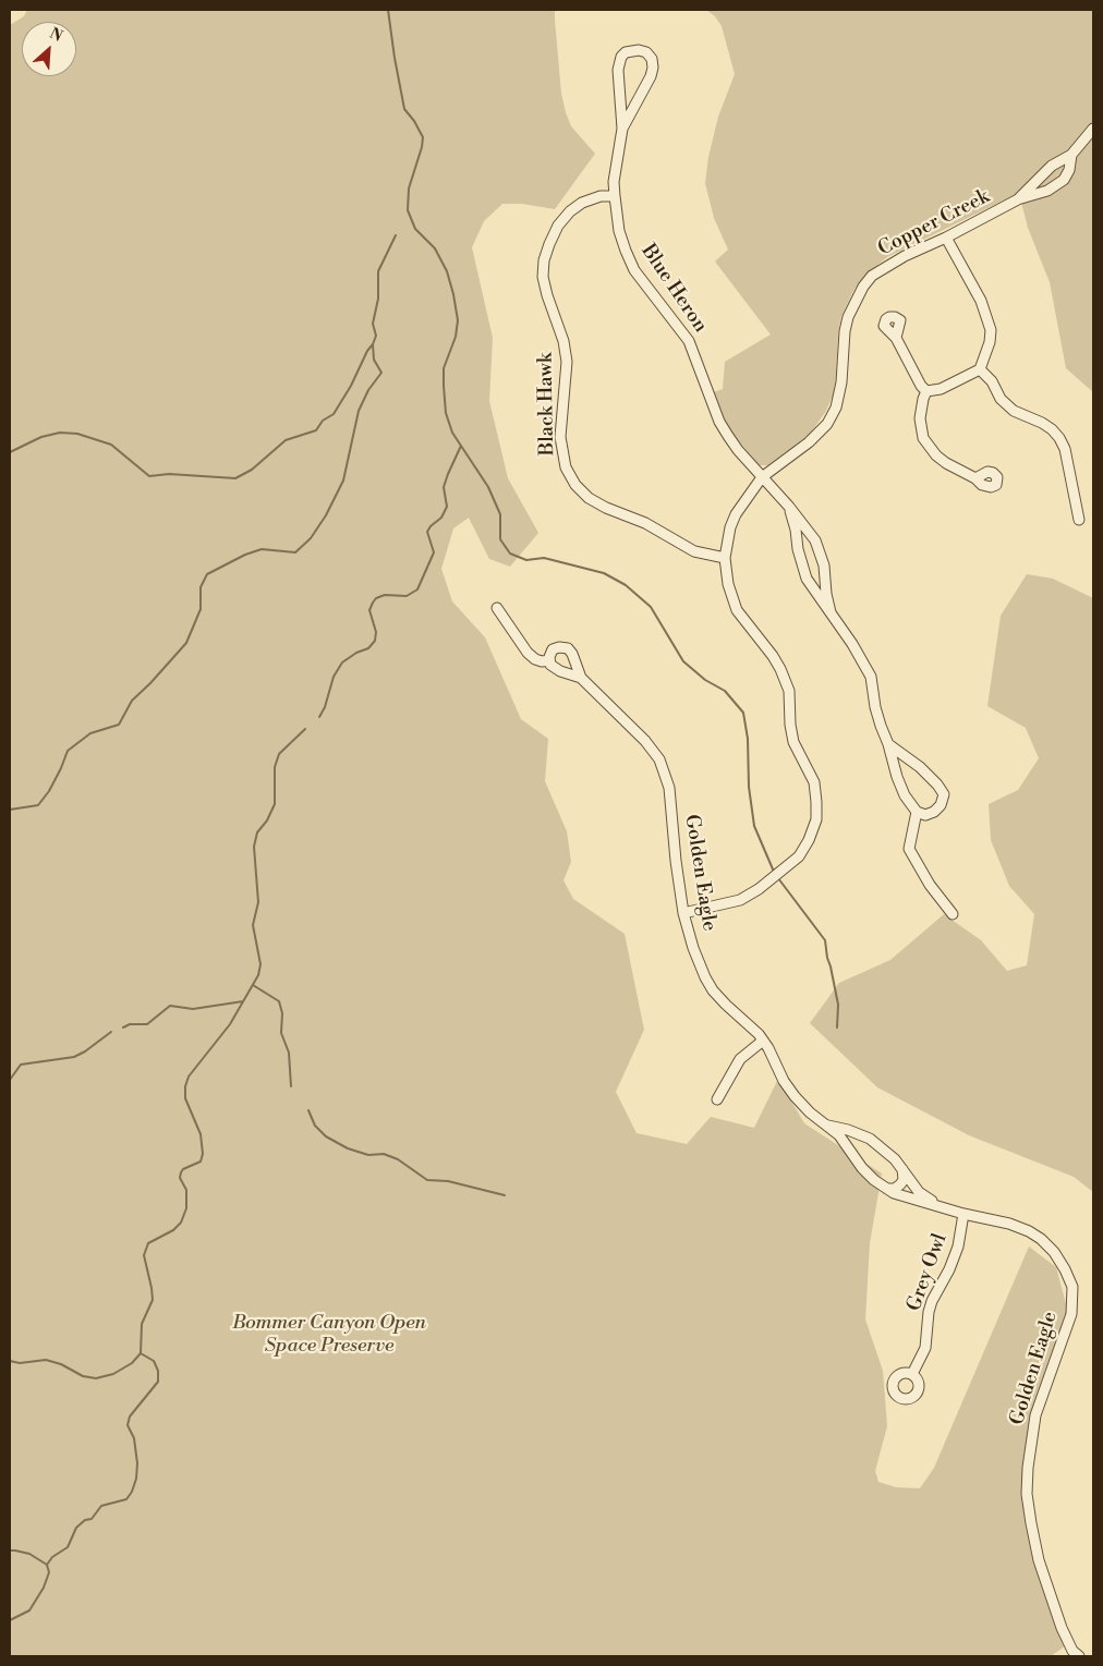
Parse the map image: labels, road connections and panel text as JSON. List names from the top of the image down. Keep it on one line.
{"streets":{"street":["Copper Creek","Blue Heron","Black Hawk","Golden Eagle","Grey Owl"]},"crossings":[["Copper Creek","Blue Heron"],["Copper Creek","Black Hawk"],["Copper Creek","Golden Eagle"],["Blue Heron","Black Hawk"],["Golden Eagle","Grey Owl"]],"parks":["Bommer Canyon Open Space Preserve"],"north":"top right"}
